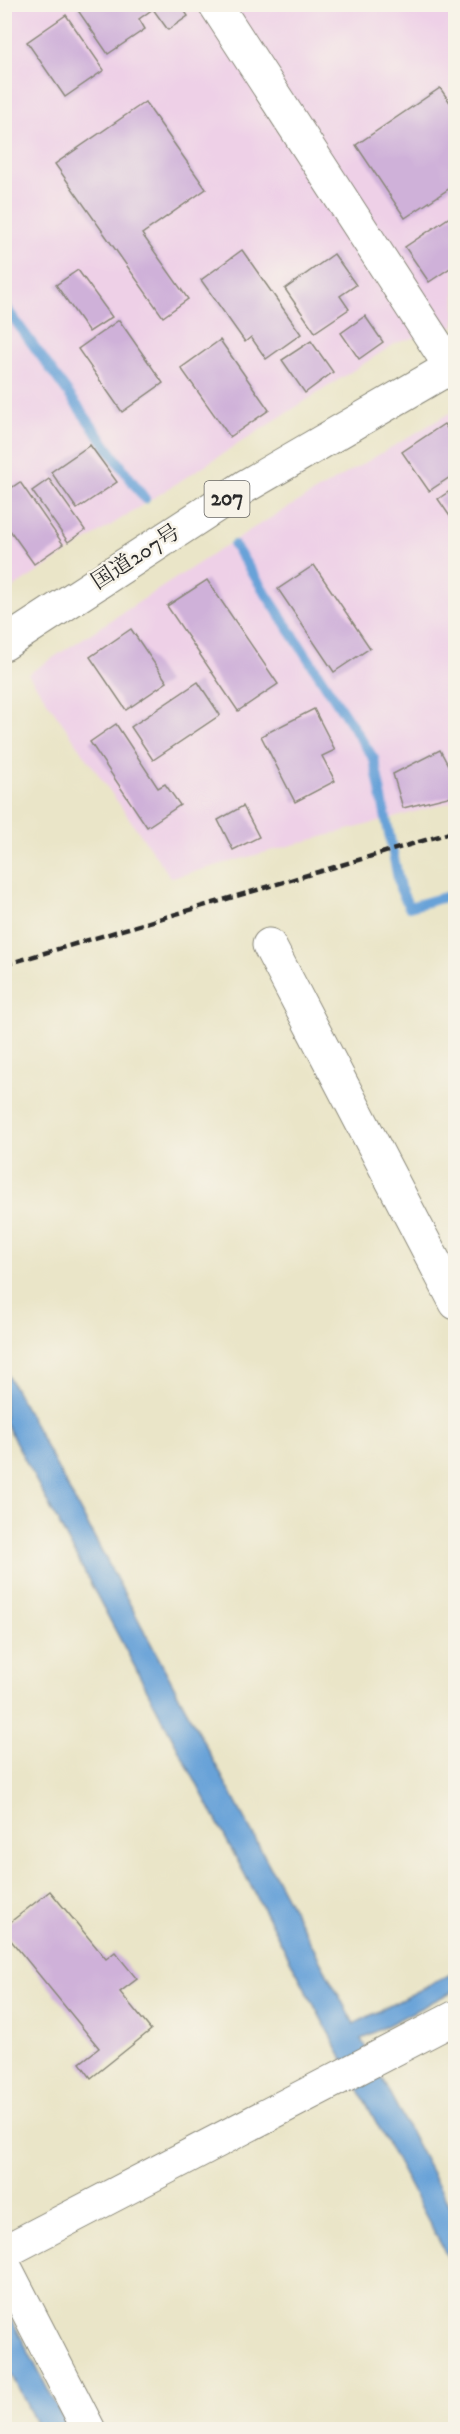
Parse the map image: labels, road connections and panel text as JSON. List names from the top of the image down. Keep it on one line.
{"streets":{"main road":["207","国道207号"]}}
